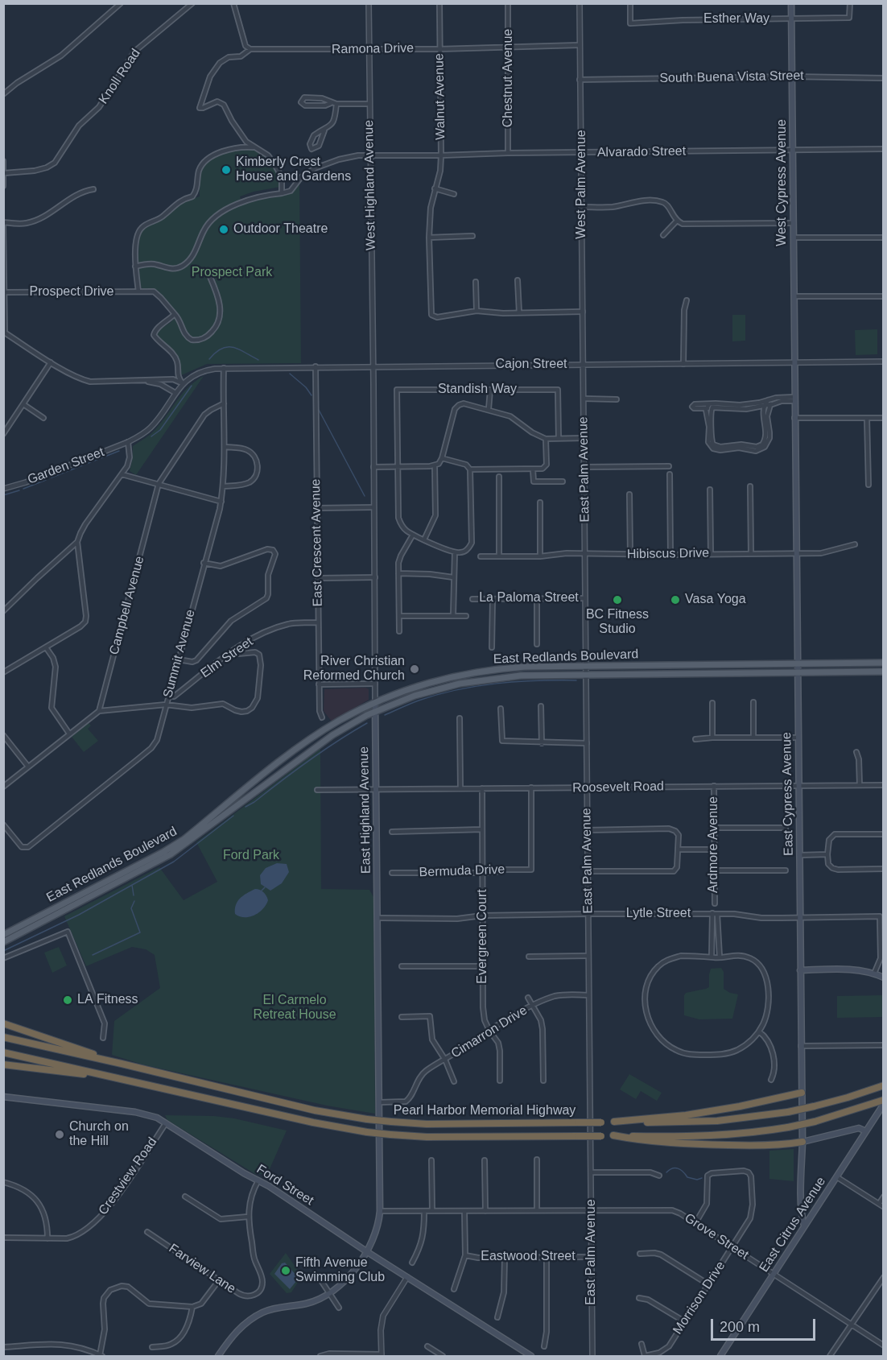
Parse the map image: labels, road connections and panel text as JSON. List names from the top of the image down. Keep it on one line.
{"streets":{"highway":["Pearl Harbor Memorial Highway"],"main road":["West Cypress Avenue","East Redlands Boulevard","East Cypress Avenue","East Highland Avenue","Ford Street","East Citrus Avenue"],"street":["Esther Way","Ramona Drive","Knoll Road","South Buena Vista Street","Chestnut Avenue","Walnut Avenue","Alvarado Street","West Palm Avenue","West Highland Avenue","Prospect Drive","Cajon Street","Standish Way","Garden Street","East Palm Avenue","East Crescent Avenue","Hibiscus Drive","La Paloma Street","Campbell Avenue","Summit Avenue","Elm Street","Roosevelt Road","Ardmore Avenue","Bermuda Drive","Lytle Street","Evergreen Court","Cimarron Drive","Crestview Road","Grove Street","Eastwood Street","Farview Lane","Morrison Drive"]},"crossings":[["Esther Way","West Cypress Avenue"],["Ramona Drive","Chestnut Avenue"],["Ramona Drive","Walnut Avenue"],["Ramona Drive","West Palm Avenue"],["Ramona Drive","West Highland Avenue"],["South Buena Vista Street","West Cypress Avenue"],["South Buena Vista Street","West Palm Avenue"],["Chestnut Avenue","Alvarado Street"],["Walnut Avenue","Alvarado Street"],["Alvarado Street","West Cypress Avenue"],["Alvarado Street","West Palm Avenue"],["Alvarado Street","West Highland Avenue"],["West Cypress Avenue","Cajon Street"],["West Cypress Avenue","East Cypress Avenue"],["West Palm Avenue","Cajon Street"],["West Palm Avenue","East Palm Avenue"],["West Highland Avenue","Cajon Street"],["West Highland Avenue","East Highland Avenue"],["Cajon Street","Garden Street"],["Cajon Street","East Palm Avenue"],["Cajon Street","East Crescent Avenue"],["Cajon Street","Summit Avenue"],["Cajon Street","East Cypress Avenue"],["Cajon Street","East Highland Avenue"],["East Palm Avenue","Hibiscus Drive"],["East Palm Avenue","La Paloma Street"],["East Palm Avenue","East Redlands Boulevard"],["East Palm Avenue","Roosevelt Road"],["East Palm Avenue","Lytle Street"],["East Palm Avenue","Cimarron Drive"],["East Palm Avenue","Grove Street"],["East Palm Avenue","Eastwood Street"],["East Crescent Avenue","Elm Street"],["Hibiscus Drive","East Cypress Avenue"],["Campbell Avenue","Summit Avenue"],["Summit Avenue","Elm Street"],["East Redlands Boulevard","East Cypress Avenue"],["East Redlands Boulevard","East Highland Avenue"],["Roosevelt Road","East Cypress Avenue"],["Roosevelt Road","East Highland Avenue"],["Roosevelt Road","Ardmore Avenue"],["Roosevelt Road","Bermuda Drive"],["Roosevelt Road","Evergreen Court"],["East Cypress Avenue","Lytle Street"],["East Cypress Avenue","East Citrus Avenue"],["East Highland Avenue","Lytle Street"],["East Highland Avenue","Cimarron Drive"],["East Highland Avenue","Ford Street"],["East Highland Avenue","Grove Street"],["Bermuda Drive","Evergreen Court"],["Lytle Street","Evergreen Court"],["Evergreen Court","Cimarron Drive"],["Crestview Road","Ford Street"],["Ford Street","Farview Lane"],["East Citrus Avenue","Grove Street"],["Grove Street","Morrison Drive"]],"parks":["Prospect Park","Ford Park","El Carmelo Retreat House"],"places":["Kimberly Crest House and Gardens","Outdoor Theatre","BC Fitness Studio","Vasa Yoga","River Christian Reformed Church","LA Fitness","Church on the Hill","Fifth Avenue Swimming Club"],"scale_bar":"200 m"}
